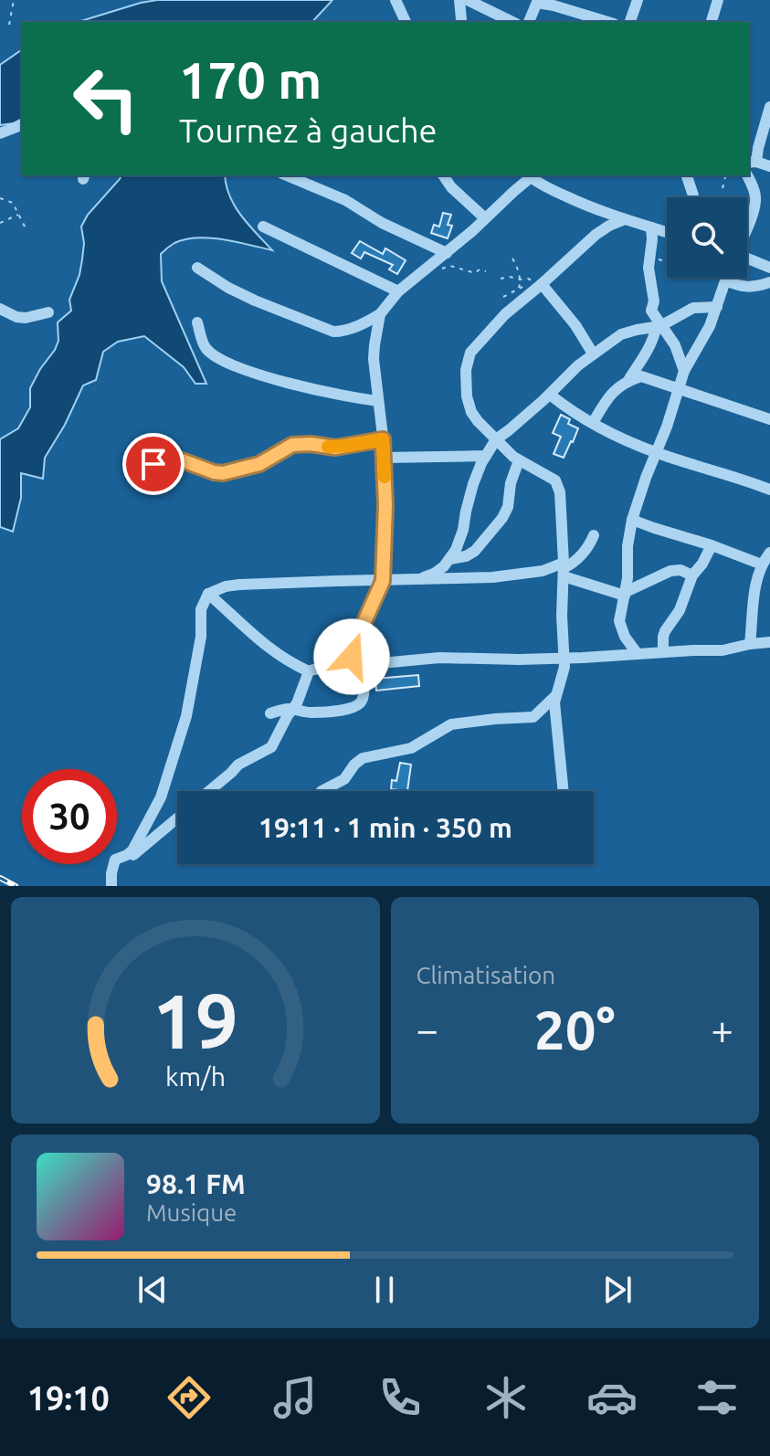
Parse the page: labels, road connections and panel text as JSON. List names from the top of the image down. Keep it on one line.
{"page":{"turn":["170 m","Tournez à gauche"],"limit":"30","trip":"19:11 · 1 min · 350 m","tile":"Climatisation","heat":["−","20°","+"],"song":["98.1 FM","Musique"],"tabs":"19:10","gauge":["19","km/h"]}}
